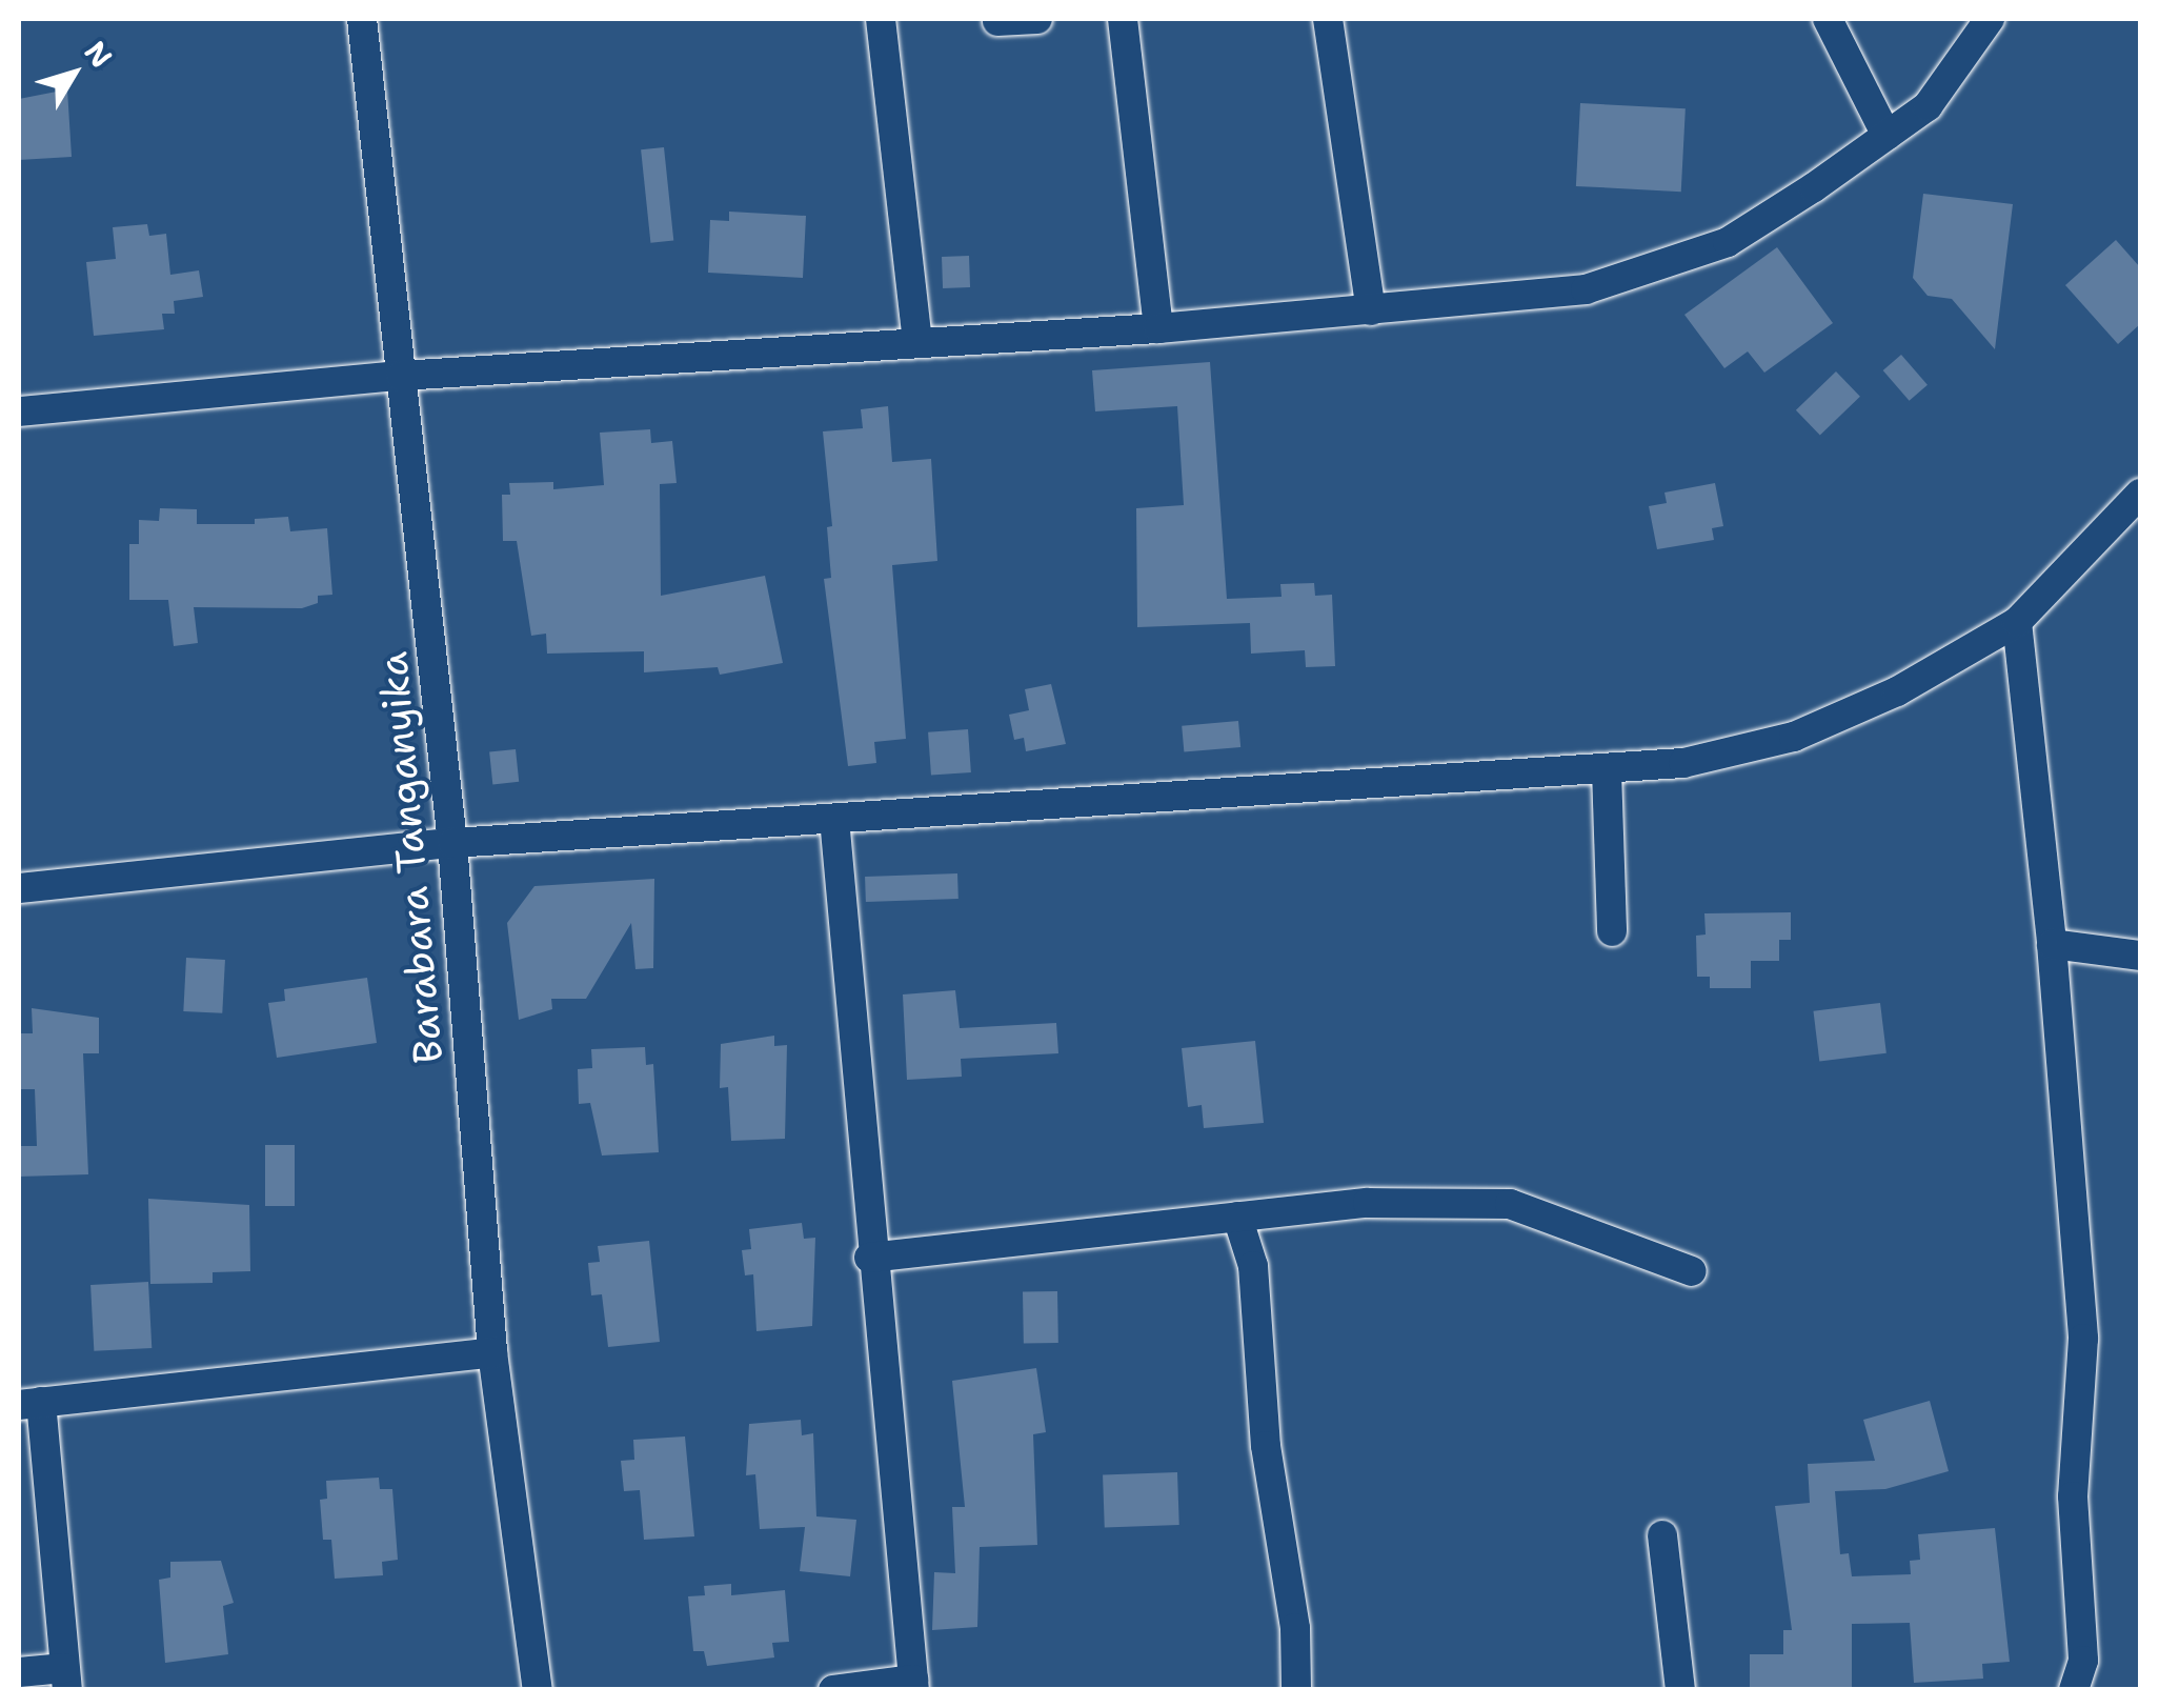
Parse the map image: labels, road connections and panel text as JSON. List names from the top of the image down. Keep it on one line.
{"streets":{"street":["Barabara Tanganyika"]},"north":"top right"}
